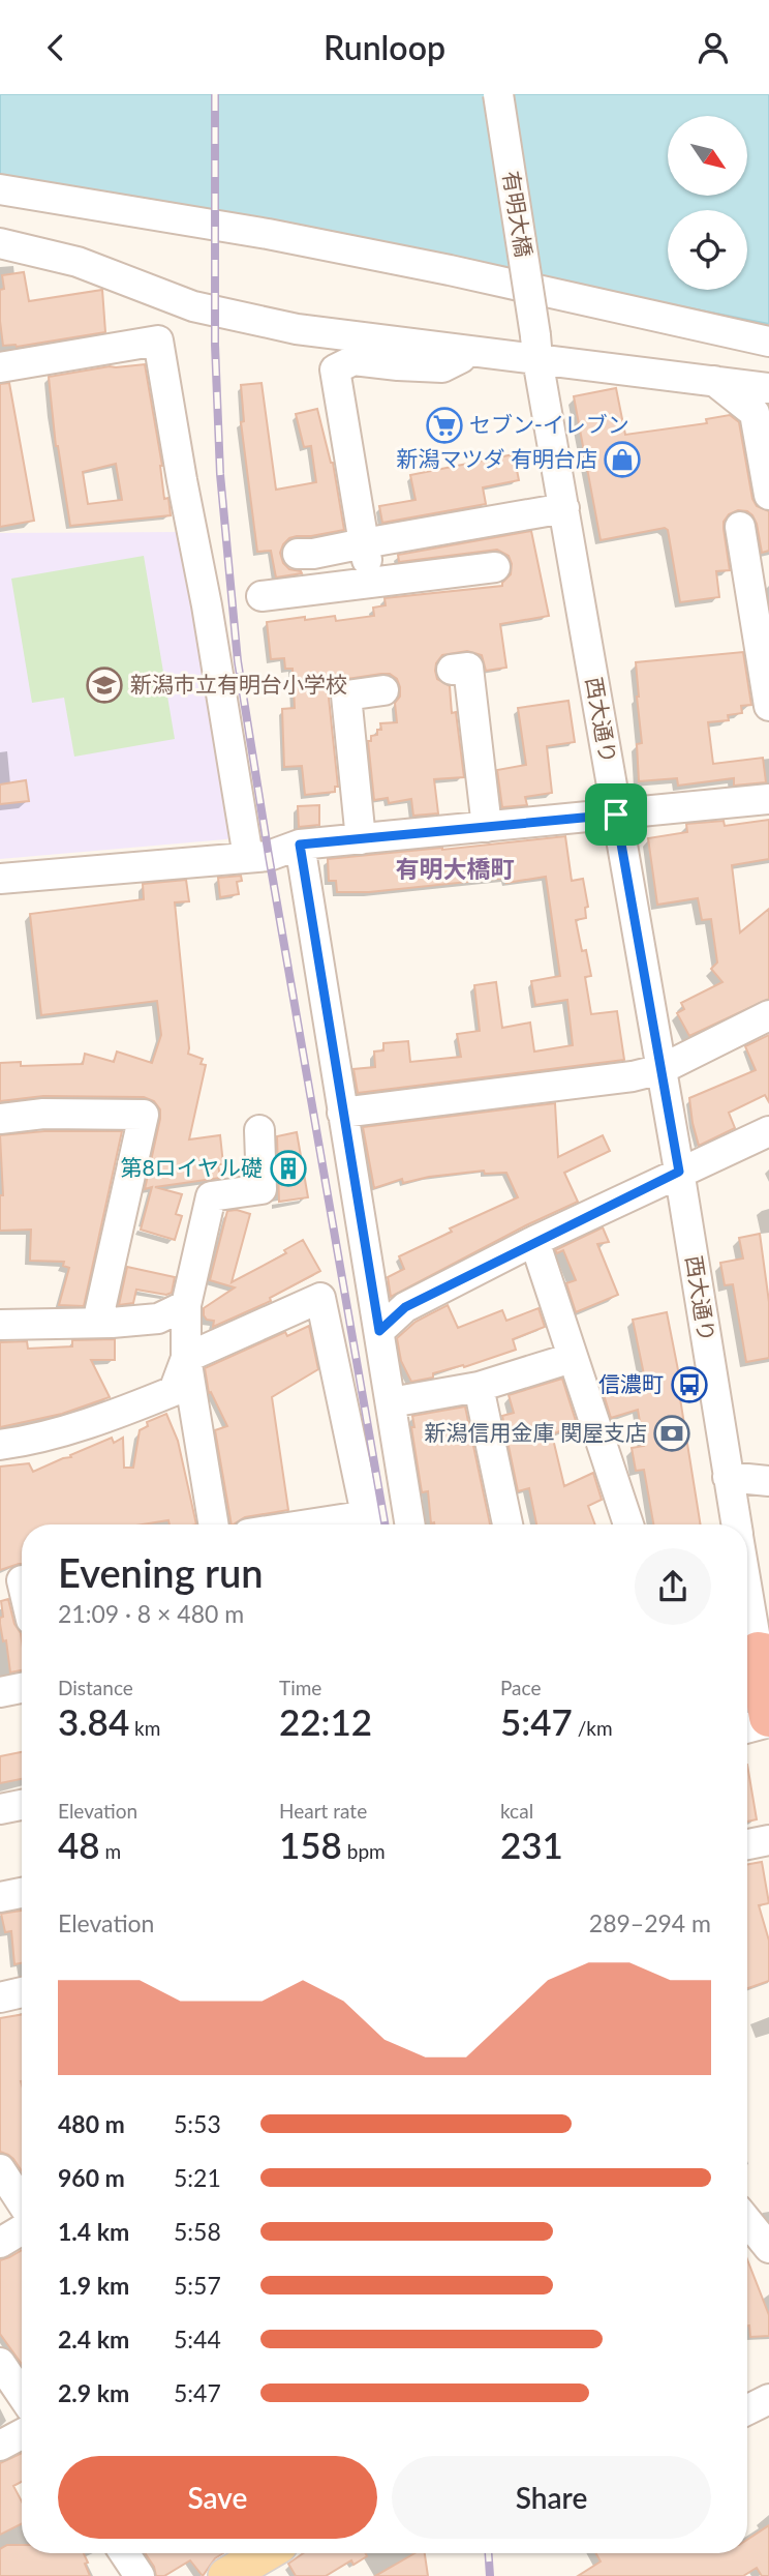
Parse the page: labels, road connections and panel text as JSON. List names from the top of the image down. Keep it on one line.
{"streets":{"highway":["西大通り"],"street":["有明大橋"]},"crossings":[["有明大橋","西大通り"]],"districts":["有明大橋町"],"places":{"supermarket":["セブン-イレブン"],"shop":["新潟マツダ 有明台店"],"school or university":["新潟市立有明台小学校"],"building":["第8ロイヤル礎"],"bus stop":["信濃町"],"bank":["新潟信用金庫 関屋支店"]},"north":"bottom right","page":{"header":"Runloop","heading":["Evening run","21:09 · 8 × 480 m"],"stats":[["Distance","3.84 km"],["Time","22:12"],["Pace","5:47 /km"],["Elevation","48 m"],["Heart rate","158 bpm"],["kcal","231"]],"chart":["Elevation","289–294 m"],"list":[{"name":"480 m","note":"5:53"},{"name":"960 m","note":"5:21"},{"name":"1.4 km","note":"5:58"},{"name":"1.9 km","note":"5:57"},{"name":"2.4 km","note":"5:44"},{"name":"2.9 km","note":"5:47"}],"buttons":["Save","Share"]}}
